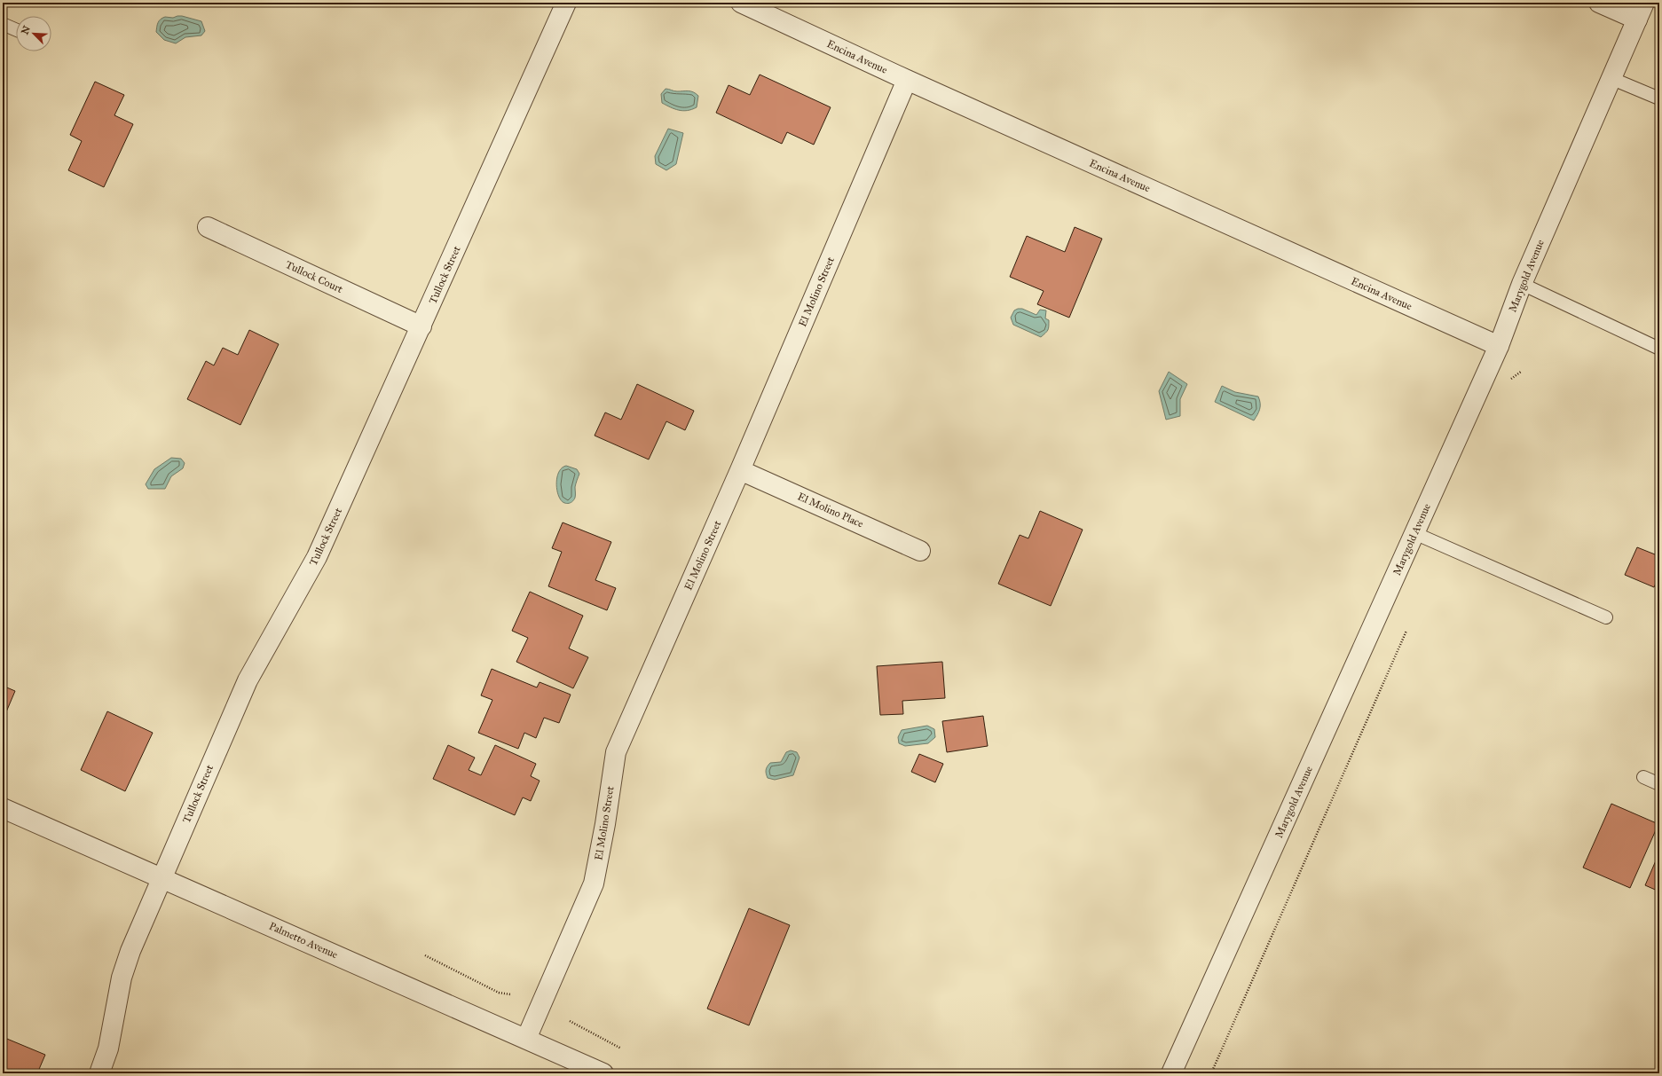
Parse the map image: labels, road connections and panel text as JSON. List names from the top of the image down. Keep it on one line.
{"streets":{"street":["Encina Avenue","Tullock Street","Marygold Avenue","Tullock Court","El Molino Street","El Molino Place","Palmetto Avenue"]},"crossings":[["Encina Avenue","Marygold Avenue"],["Encina Avenue","El Molino Street"],["Tullock Street","Tullock Court"],["Tullock Street","Palmetto Avenue"],["El Molino Street","El Molino Place"],["El Molino Street","Palmetto Avenue"]],"north":"top left"}
